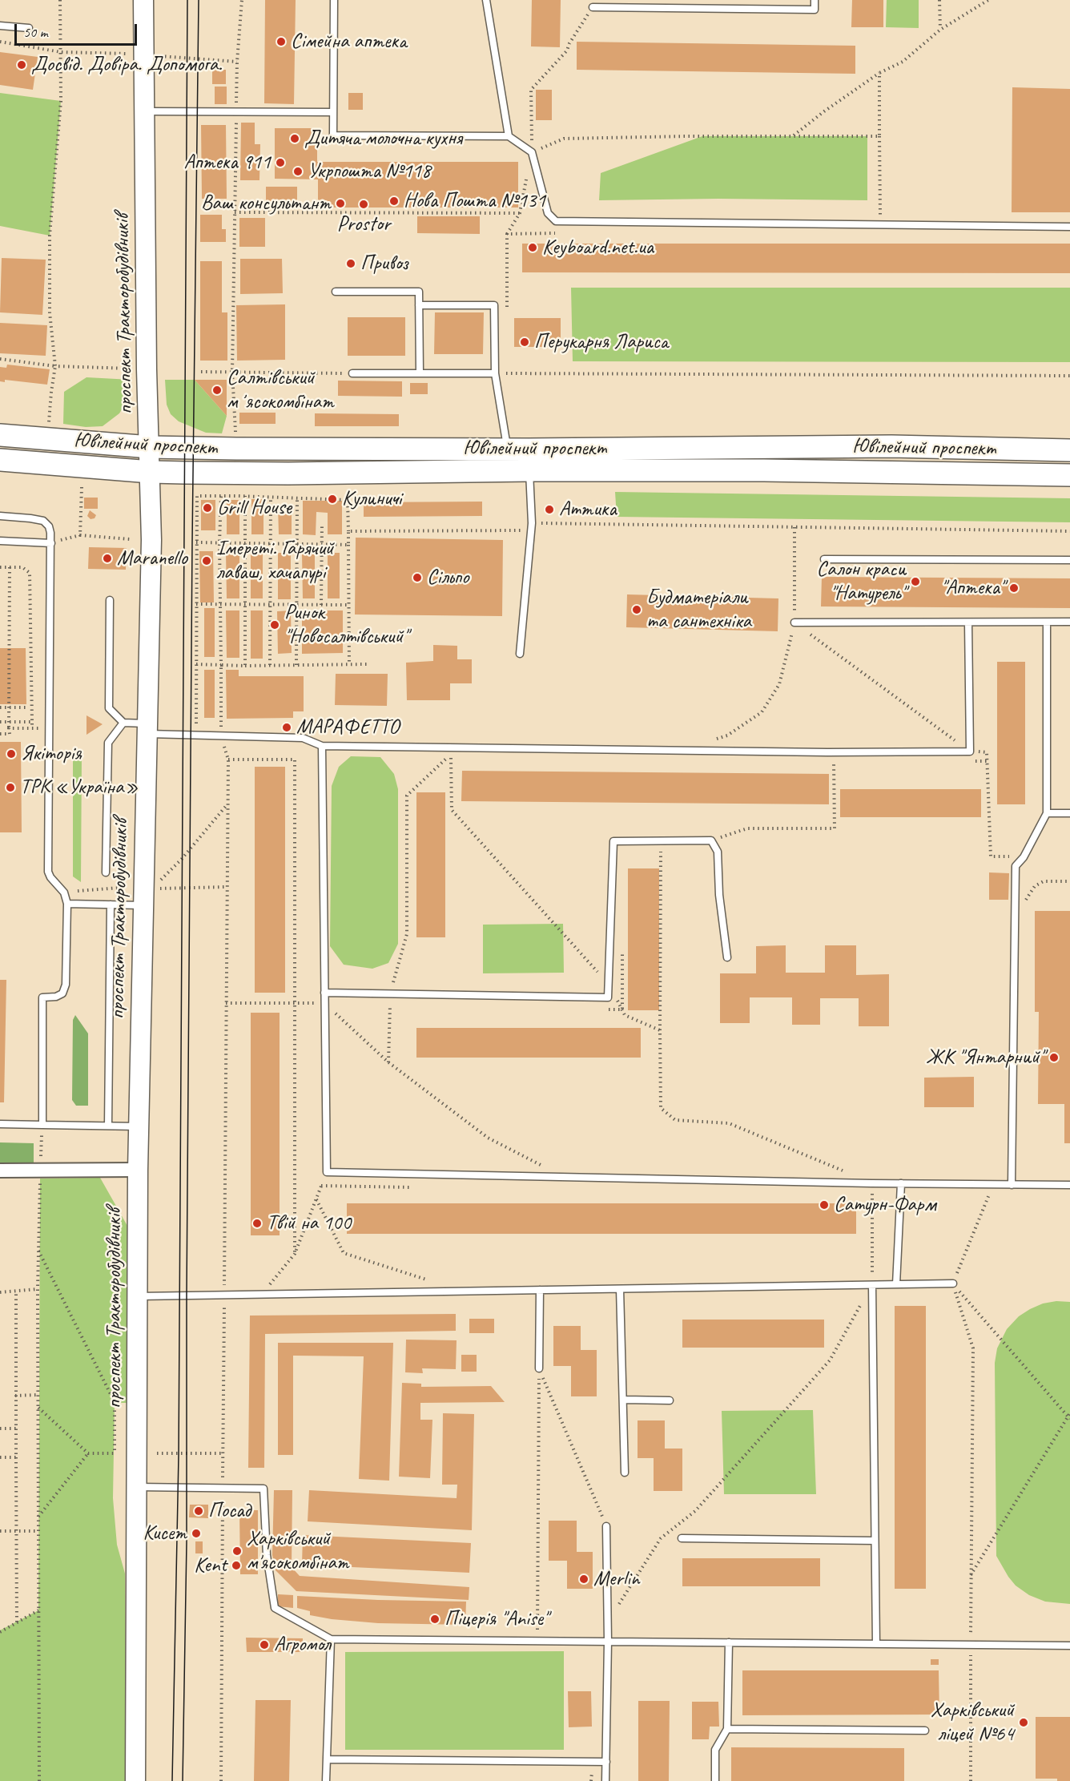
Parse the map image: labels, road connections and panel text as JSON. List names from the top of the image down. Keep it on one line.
{"streets":{"main road":["проспект Тракторобудівників","Ювілейний проспект"]},"crossings":[["проспект Тракторобудівників","Ювілейний проспект"]],"places":["Сімейна аптека","Досвід. Довіра. Допомога.","Дитяча молочна кухня","Аптека 911","Укрпошта №118","Нова Пошта №131","Ваш консультант","Prostor","Keyboard.net.ua","Привоз","Перукарня Лариса","Салтівський мʼясокомбінат","Кулиничі","Grill House","Аттика","Maranello","Імереті. Гарячий лаваш, хачапурі","Сільпо","Салон краси \"Натурель\"","\"Аптека\"","Будматеріали та сантехніка","Ринок \"Новосалтівський\"","МАРАФЕТТО","Якіторія","ТРК «Україна»","ЖК \"Янтарний\"","Сатурн-Фарм","Твій на 100","Посад","Кисет","Харківський м'ясокомбінат","Kent","Merlin","Піцерія \"Anise\"","Агромол","Харківський ліцей №64"],"scale_bar":"50 m"}
